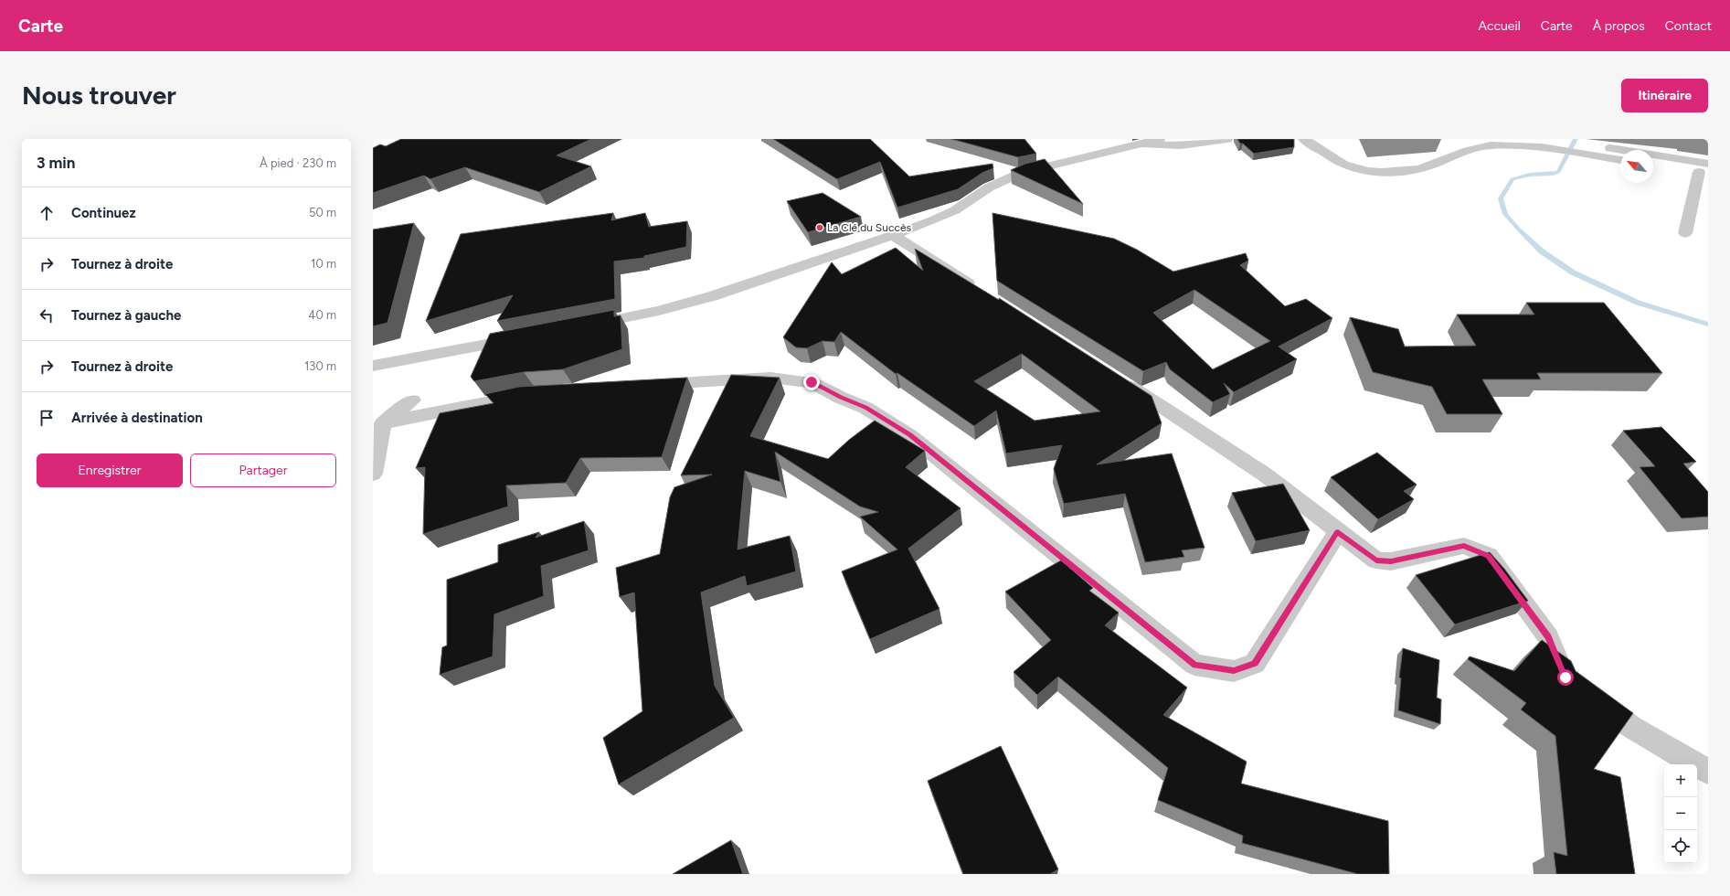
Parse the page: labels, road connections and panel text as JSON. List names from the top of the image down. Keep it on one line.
{"places":["La Clé du Succès"],"north":"top left","page":{"header":"Carte","nav":["Accueil","Carte","À propos","Contact"],"buttons":["Itinéraire",["Enregistrer","Partager"]],"title":"Nous trouver","heading":["3 min","À pied · 230 m"],"list":[["Continuez","50 m"],["Tournez à droite","10 m"],["Tournez à gauche","40 m"],["Tournez à droite","130 m"],"Arrivée à destination"],"map_buttons":["+","−"]}}
